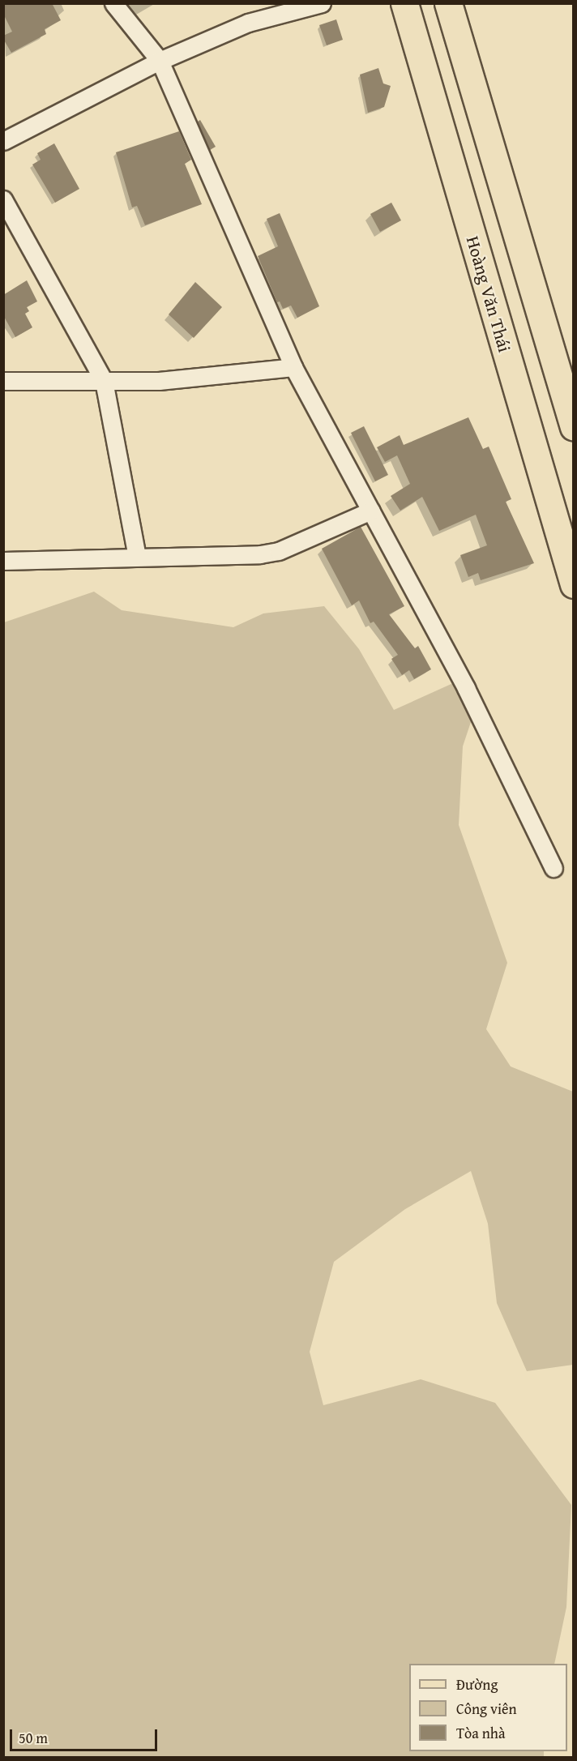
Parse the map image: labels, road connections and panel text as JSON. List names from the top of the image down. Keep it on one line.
{"streets":{"main road":["Hoàng Văn Thái"]},"legend":["Đường","Công viên","Tòa nhà"],"scale_bar":"50 m"}
